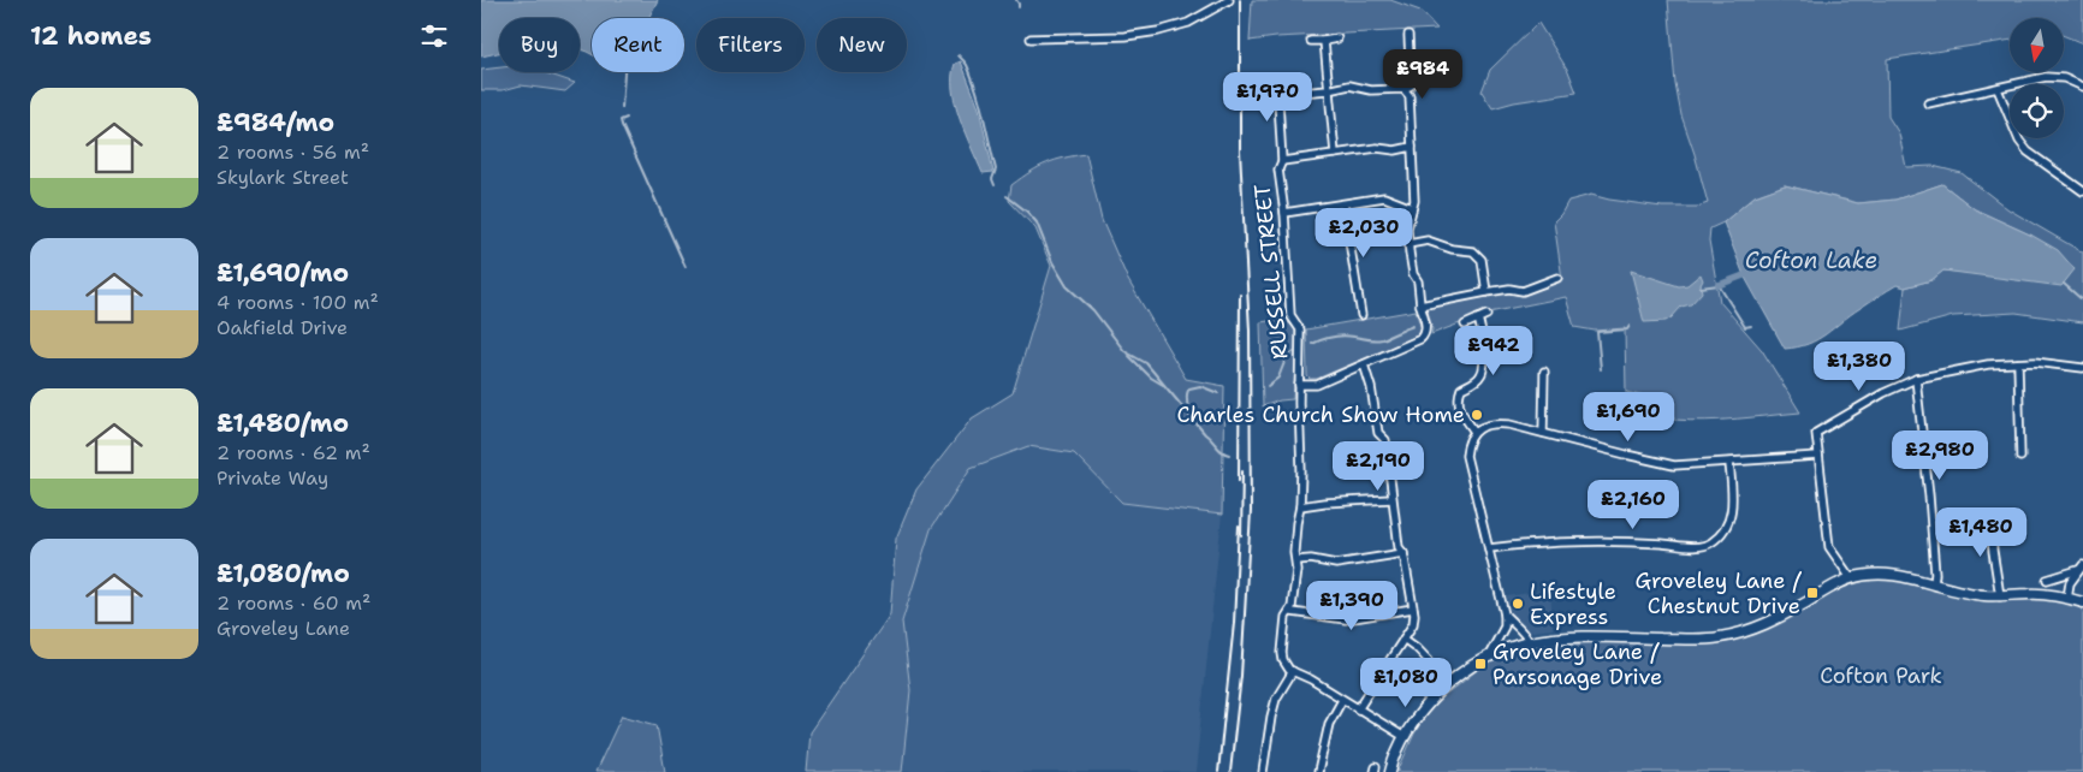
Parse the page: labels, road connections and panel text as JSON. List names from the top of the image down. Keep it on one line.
{"streets":{"street":["RUSSELL STREET"]},"water":["Cofton Lake"],"parks":["Cofton Park"],"places":{"other":["Charles Church Show Home","Lifestyle Express"],"transit":["Groveley Lane / Chestnut Drive","Groveley Lane / Parsonage Drive"]},"north":"bottom","page":{"heading":"12 homes","chip":["Buy","Rent","Filters","New"],"price":["£984","£1,970","£2,030","£942","£1,380","£1,690","£2,980","£2,190","£2,160","£1,480","£1,390","£1,080"],"list":[{"name":"£984/mo","note":"2 rooms · 56 m² · Skylark Street"},{"name":"£1,690/mo","note":"4 rooms · 100 m² · Oakfield Drive"},{"name":"£1,480/mo","note":"2 rooms · 62 m² · Private Way"},{"name":"£1,080/mo","note":"2 rooms · 60 m² · Groveley Lane"}]}}
